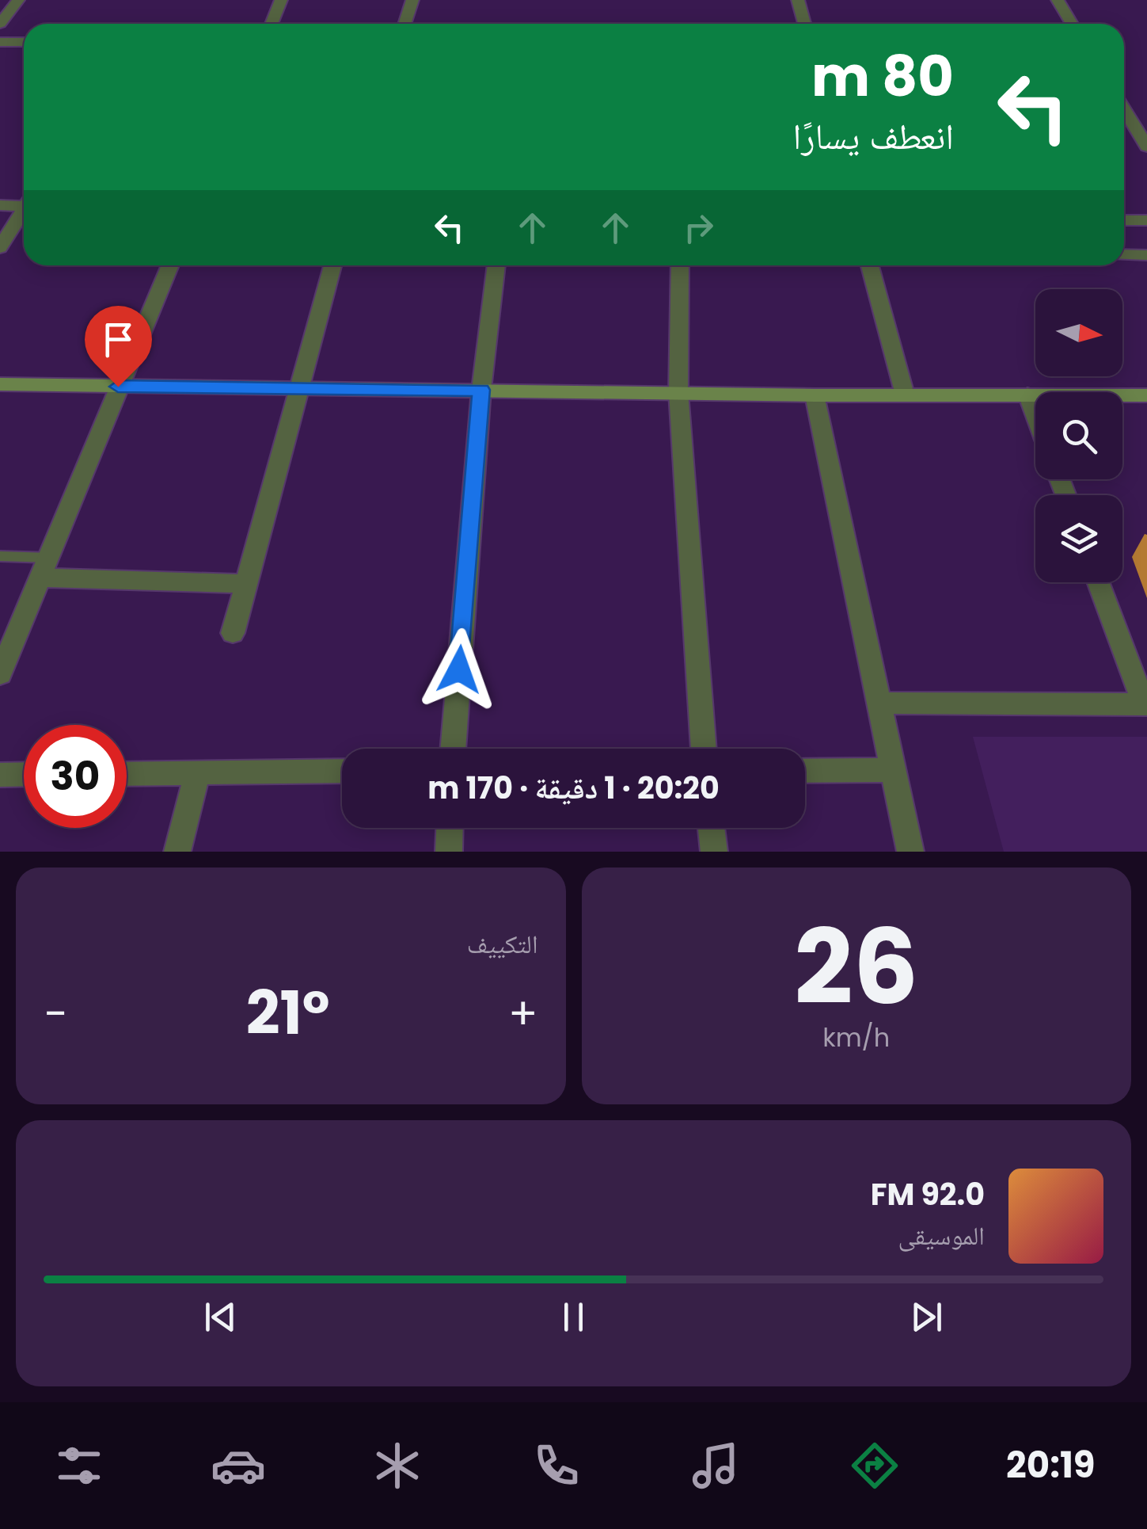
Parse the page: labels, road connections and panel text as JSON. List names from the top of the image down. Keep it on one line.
{"north":"right","page":{"turn":["80 m","انعطف يسارًا"],"limit":"30","trip":"20:20 · 1 دقيقة · 170 m","tile":[["26","km/h"],"التكييف"],"heat":["−","21°","+"],"song":["92.0 FM","الموسيقى"],"tabs":"20:19"}}
